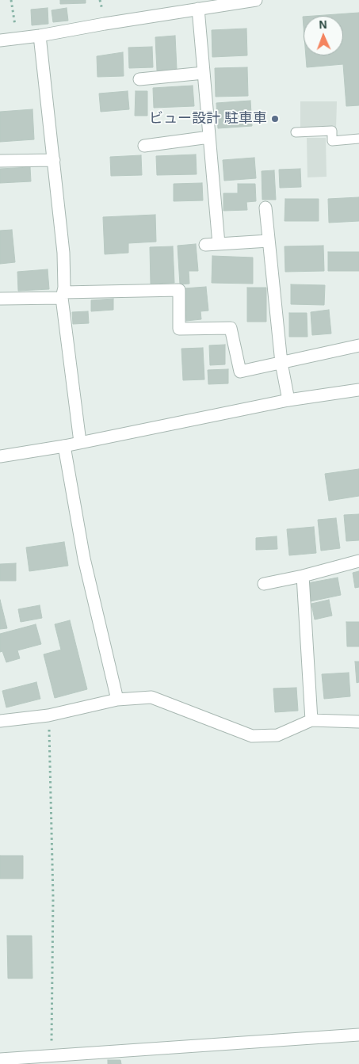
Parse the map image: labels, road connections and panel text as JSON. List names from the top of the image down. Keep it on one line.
{"places":["ビュー設計 駐車車"],"north":"top"}
